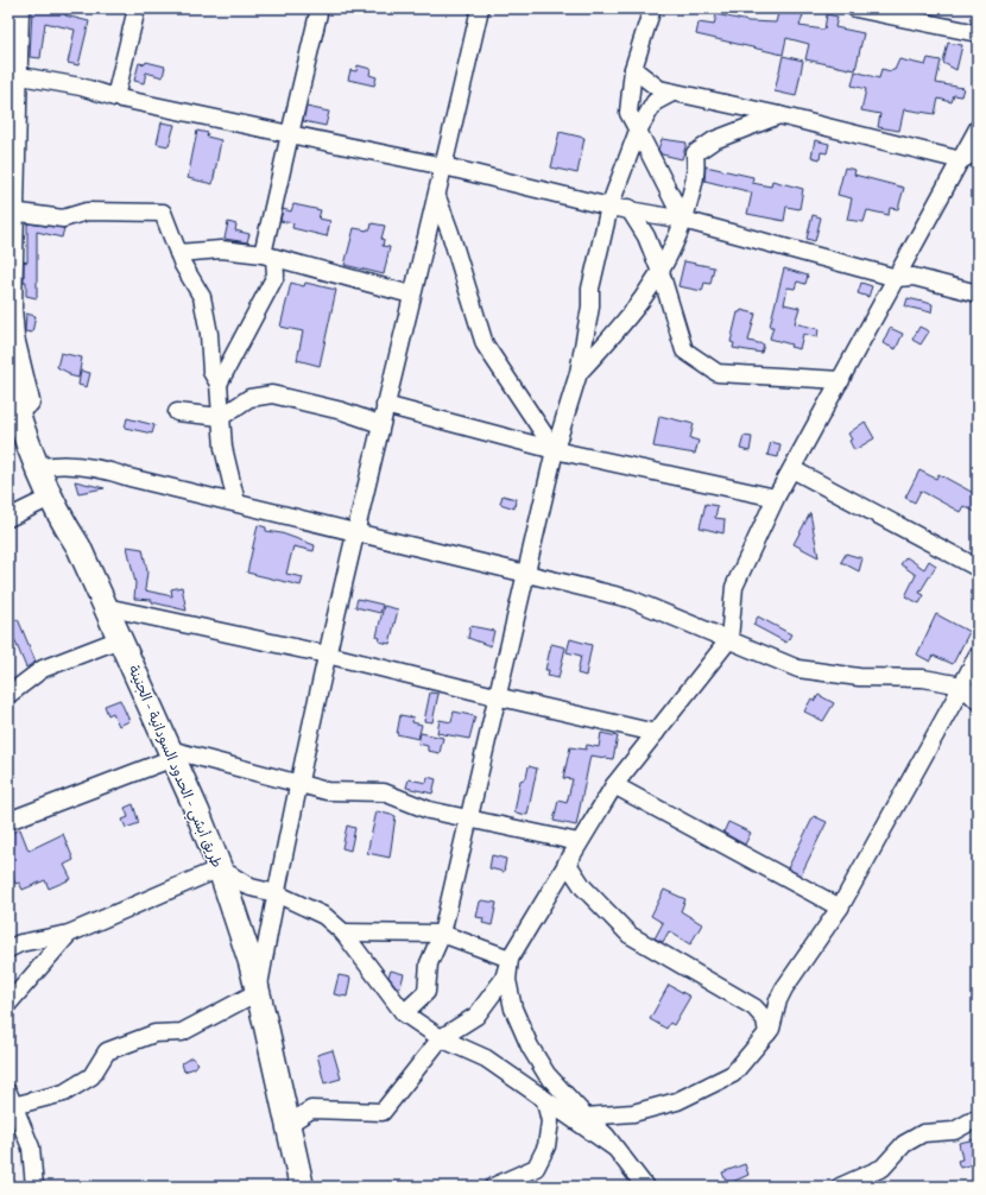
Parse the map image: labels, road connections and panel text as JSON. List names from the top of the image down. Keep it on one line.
{"streets":{"highway":["طريق أبشي - الحدود السودانية - الجنينة"]}}
